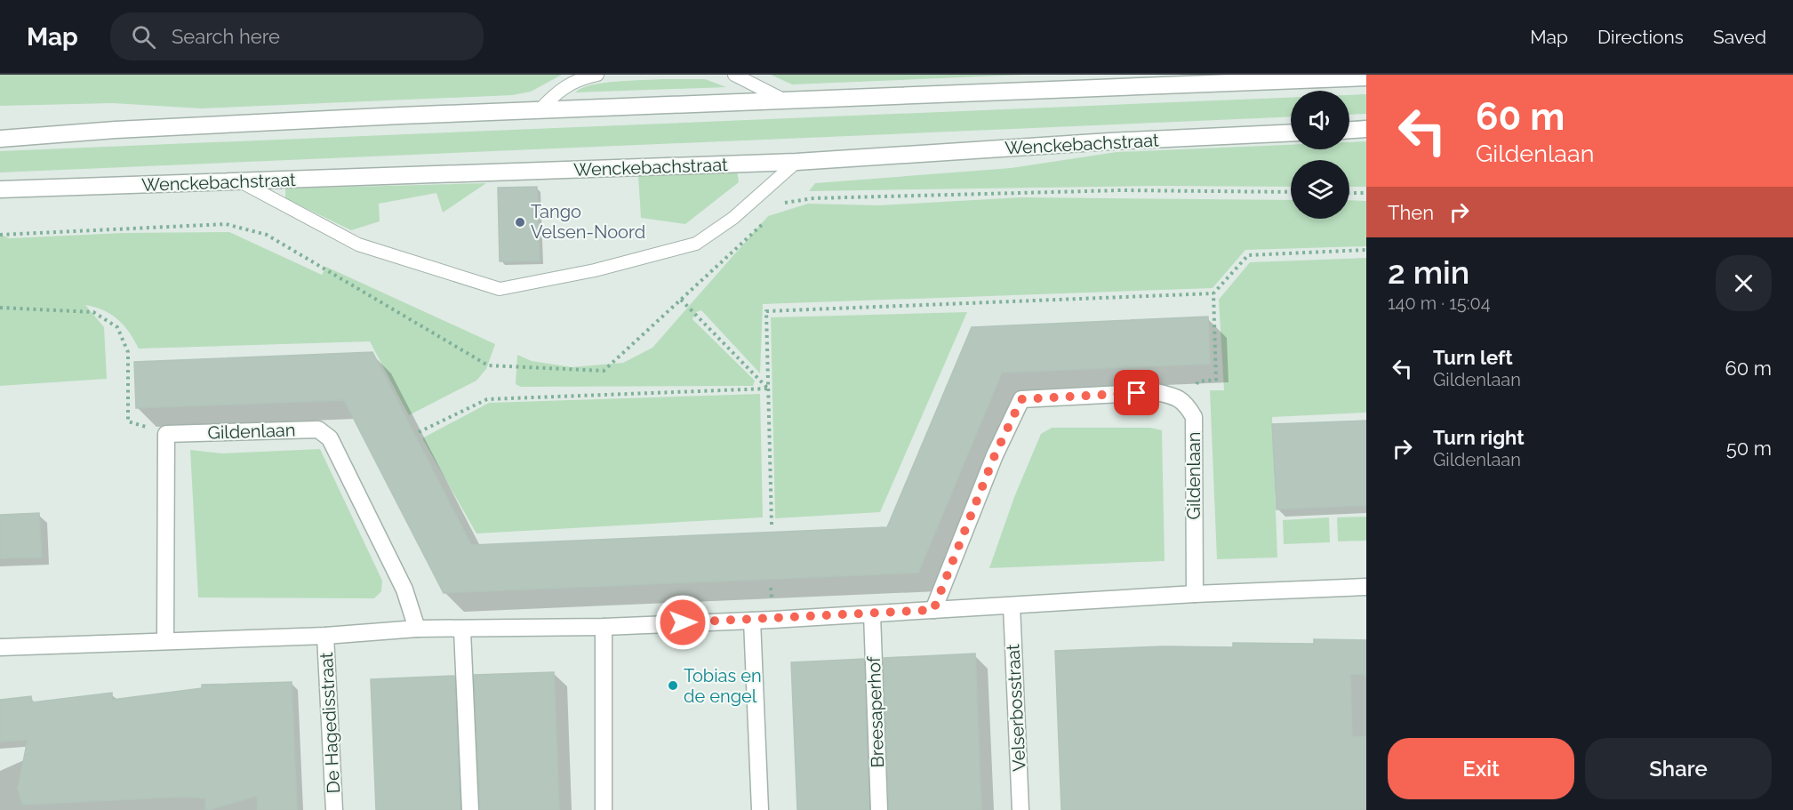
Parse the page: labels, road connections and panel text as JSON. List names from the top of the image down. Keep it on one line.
{"streets":{"street":["Wenckebachstraat","Gildenlaan","Velserbosstraat","Breesaperhof","De Hagedisstraat"]},"places":["Tango Velsen-Noord","Tobias en de engel"],"page":{"header":"Map","search":"Search here","nav":["Map","Directions","Saved"],"turn":["60 m","Gildenlaan"],"then":"Then","heading":["2 min","140 m · 15:04"],"list":[{"name":"Turn left","note":"Gildenlaan","value":"60 m"},{"name":"Turn right","note":"Gildenlaan","value":"50 m"}],"buttons":["Exit","Share"]}}
